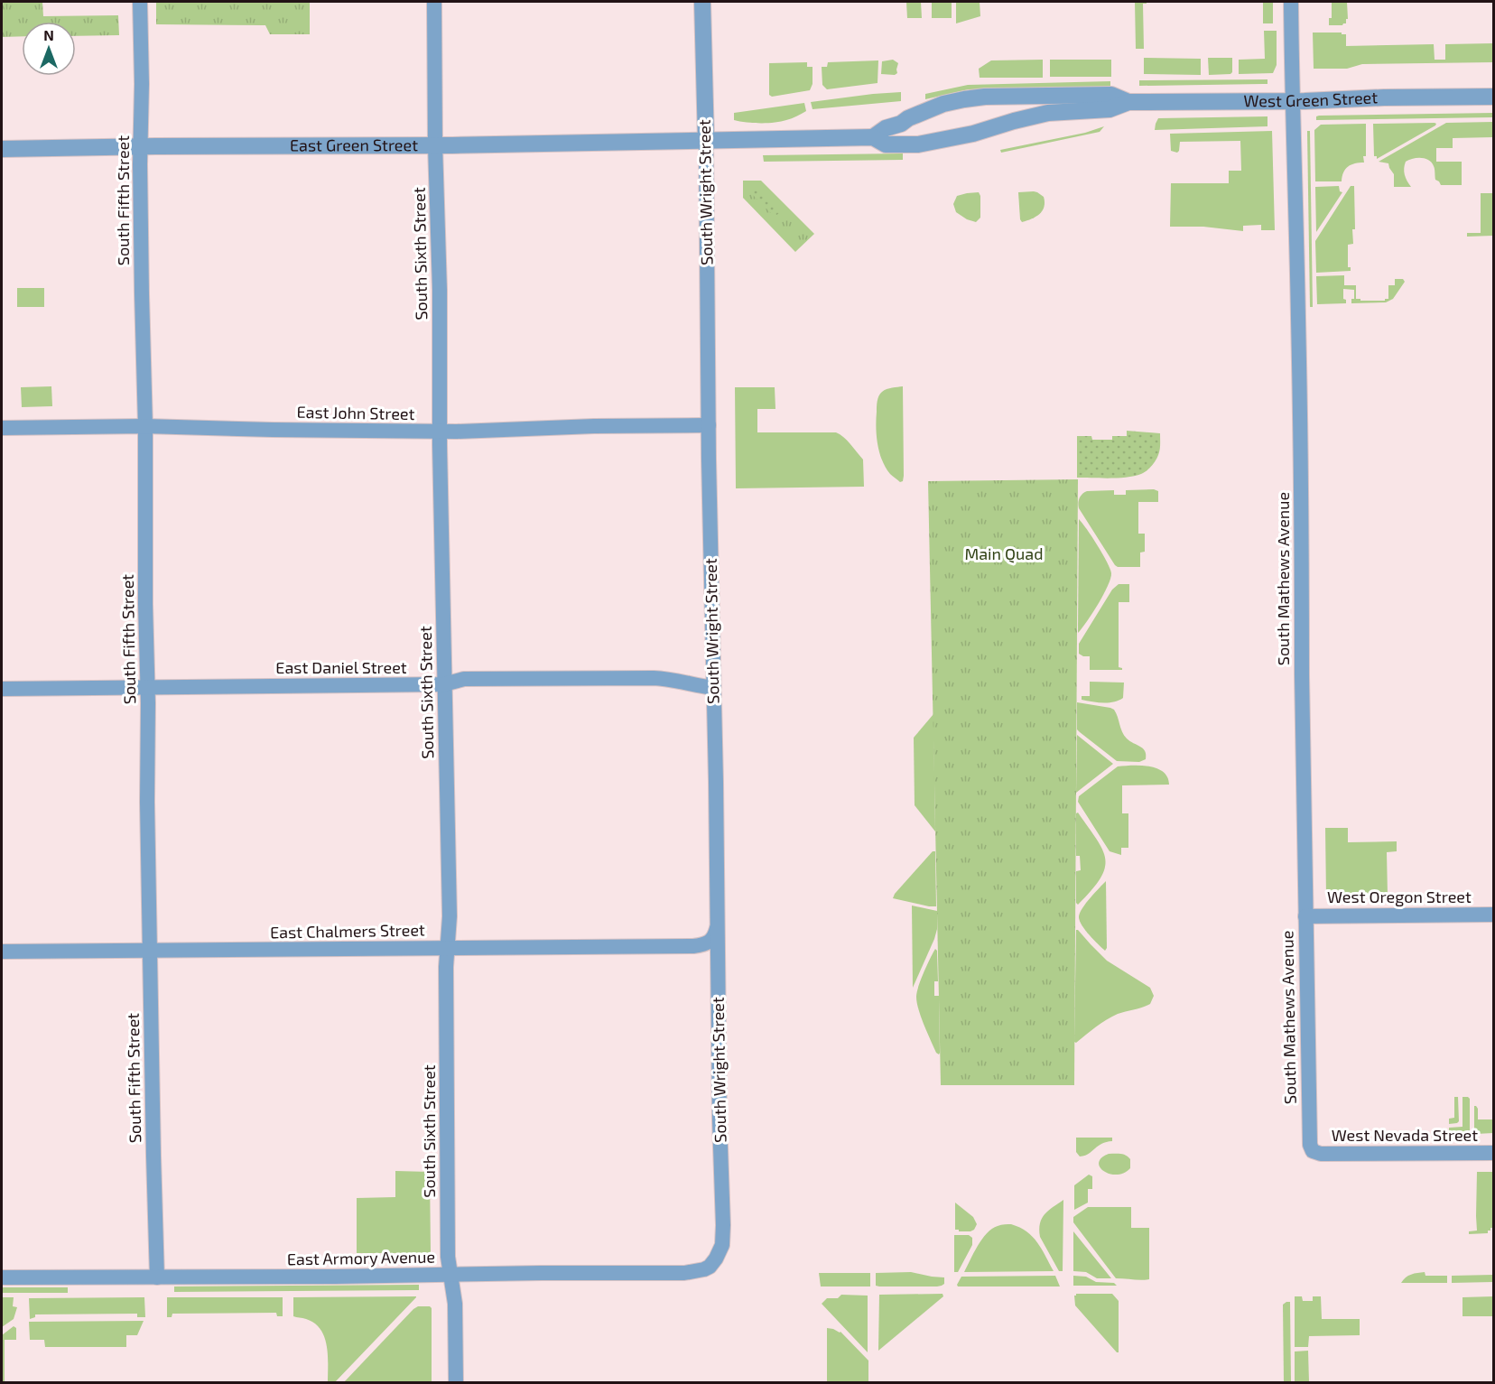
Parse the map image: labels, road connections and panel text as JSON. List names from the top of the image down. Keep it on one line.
{"streets":{"street":["West Green Street","East Green Street","South Wright Street","South Fifth Street","South Sixth Street","East John Street","South Mathews Avenue","East Daniel Street","West Oregon Street","East Chalmers Street","West Nevada Street","East Armory Avenue"]},"crossings":[["West Green Street","East Green Street"],["West Green Street","South Wright Street"],["West Green Street","South Mathews Avenue"],["East Green Street","South Wright Street"],["East Green Street","South Fifth Street"],["East Green Street","South Sixth Street"],["South Wright Street","East John Street"],["South Wright Street","East Daniel Street"],["South Wright Street","East Armory Avenue"],["South Fifth Street","East John Street"],["South Fifth Street","East Daniel Street"],["South Fifth Street","East Chalmers Street"],["South Fifth Street","East Armory Avenue"],["South Sixth Street","East John Street"],["South Sixth Street","East Daniel Street"],["South Sixth Street","East Chalmers Street"],["South Sixth Street","East Armory Avenue"],["South Mathews Avenue","West Oregon Street"],["South Mathews Avenue","West Nevada Street"]],"parks":["Main Quad"],"north":"top"}
